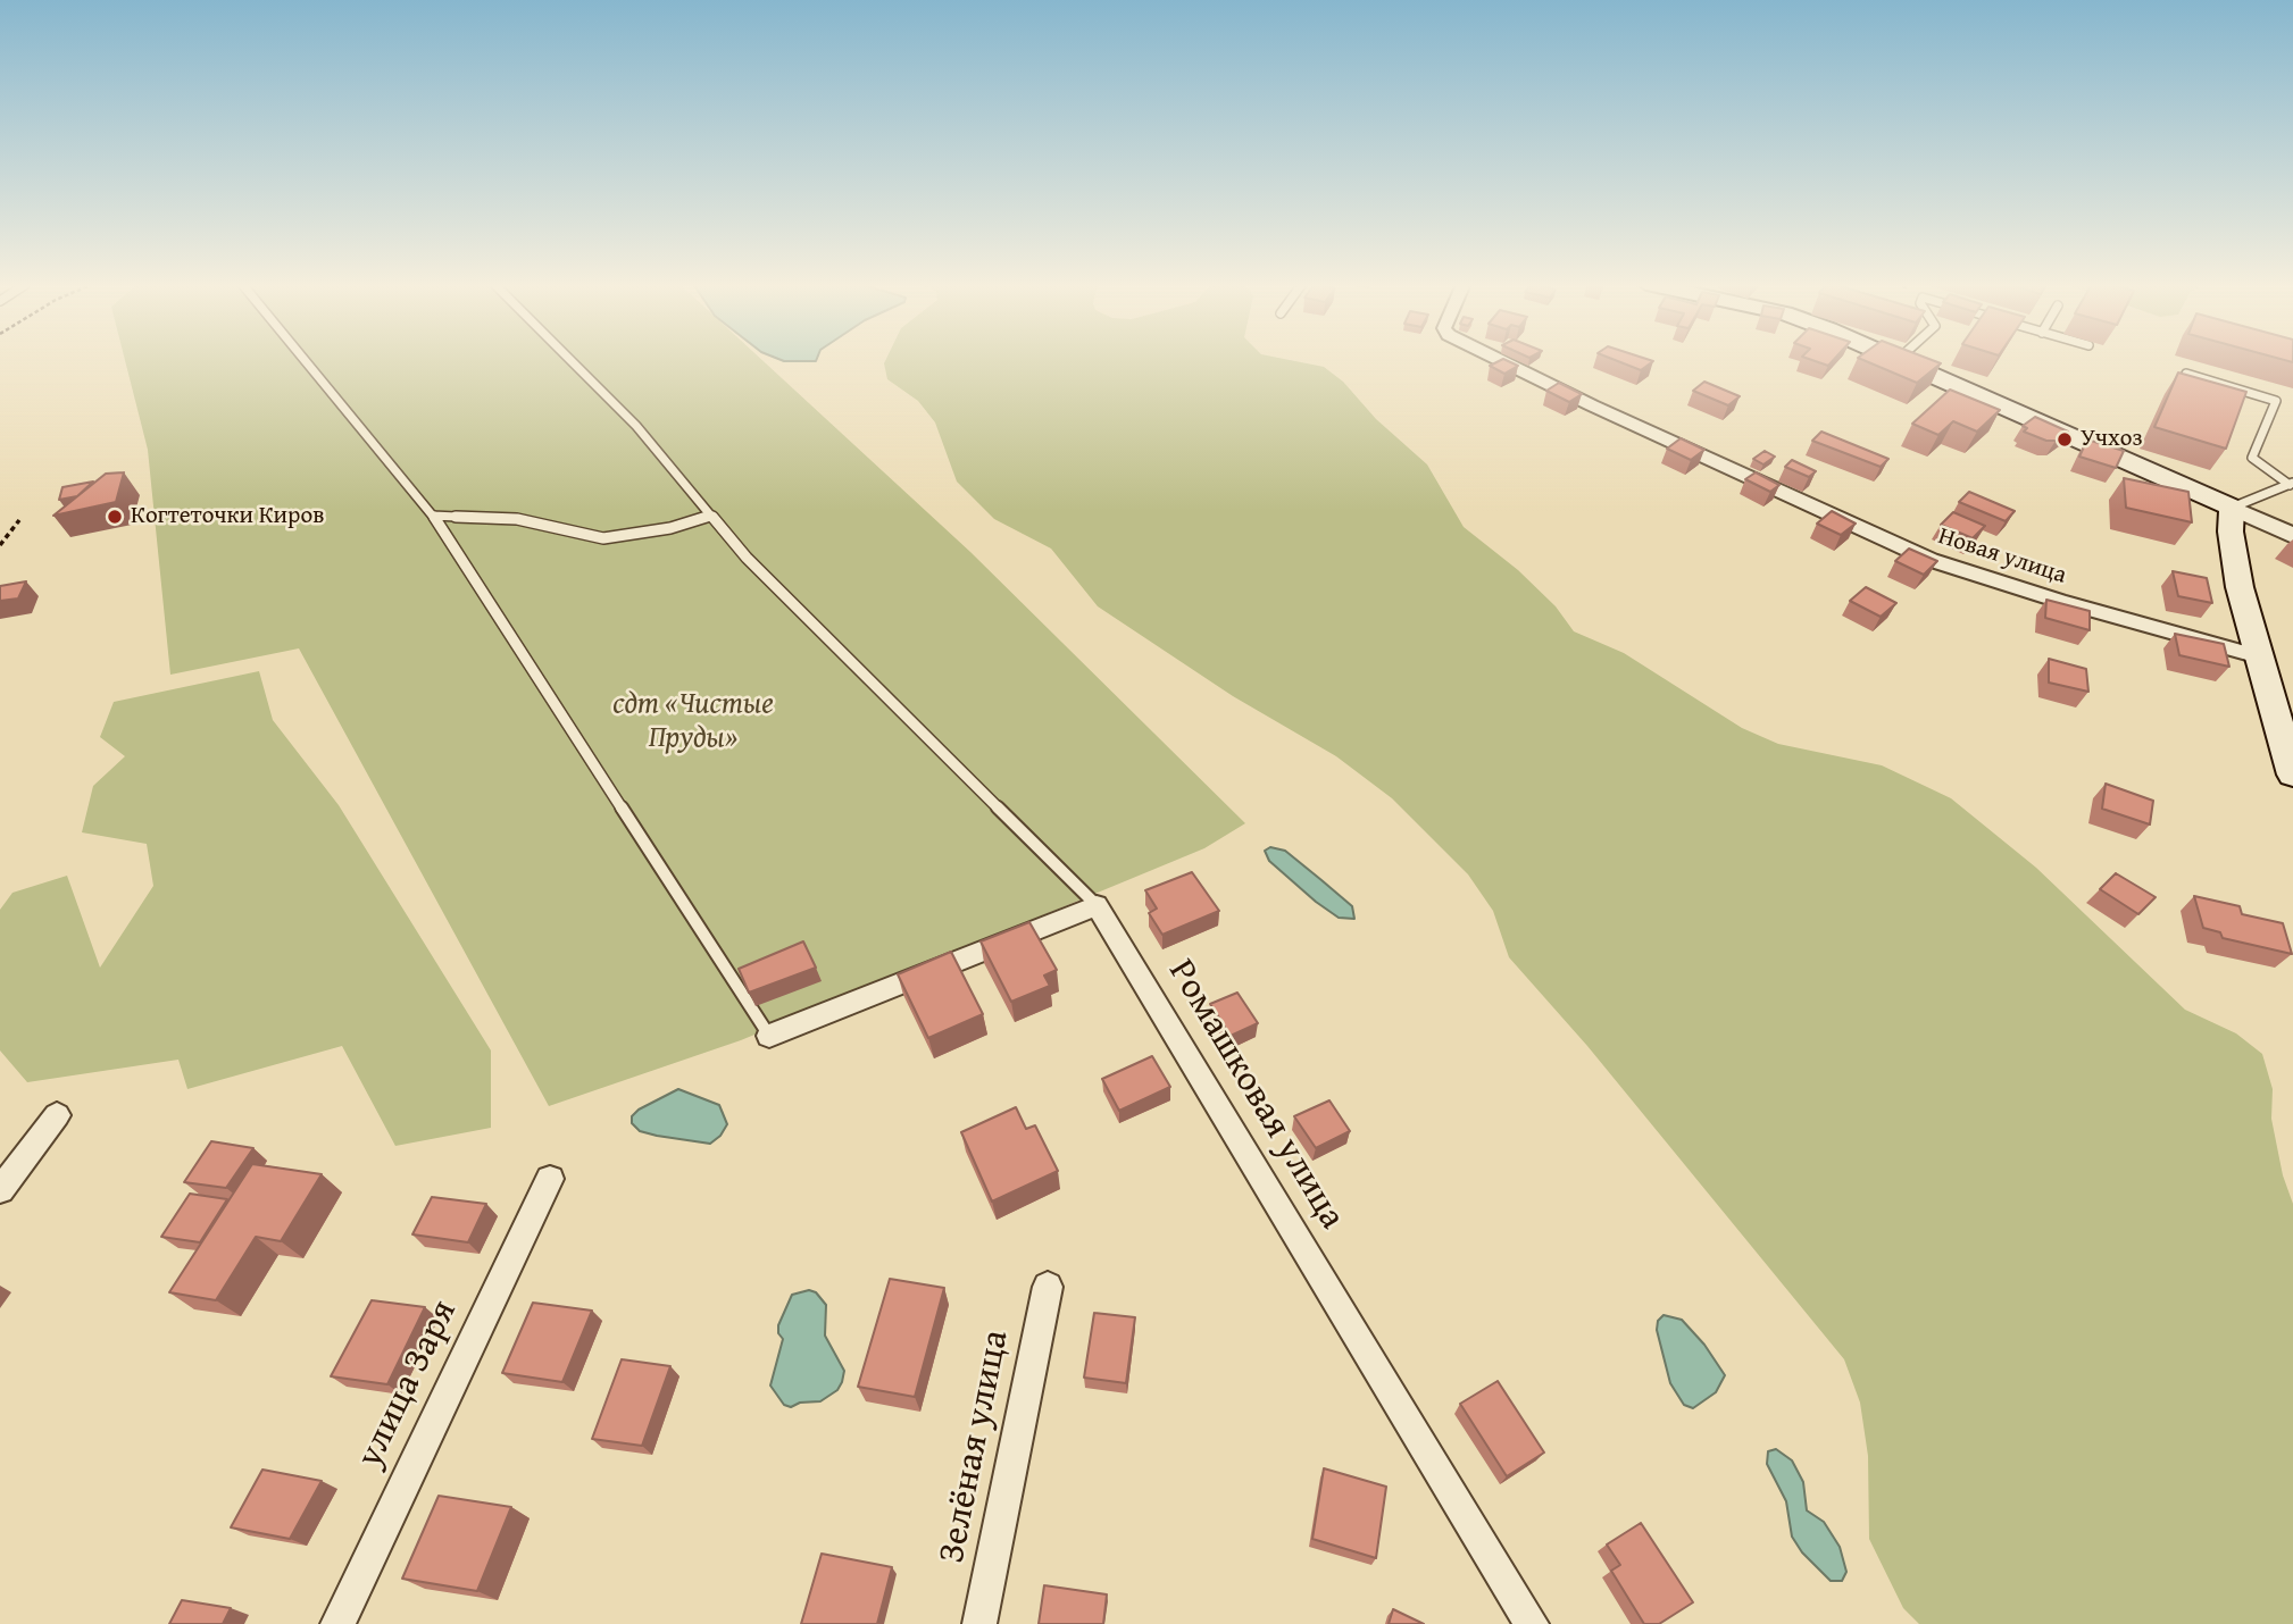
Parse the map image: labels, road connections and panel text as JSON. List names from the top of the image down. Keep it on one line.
{"streets":{"street":["Новая улица","Ромашковая улица","улица Заря","Зелёная улица"]},"parks":["сдт «Чистые Пруды»"],"places":["Учхоз","Когтеточки Киров"]}
